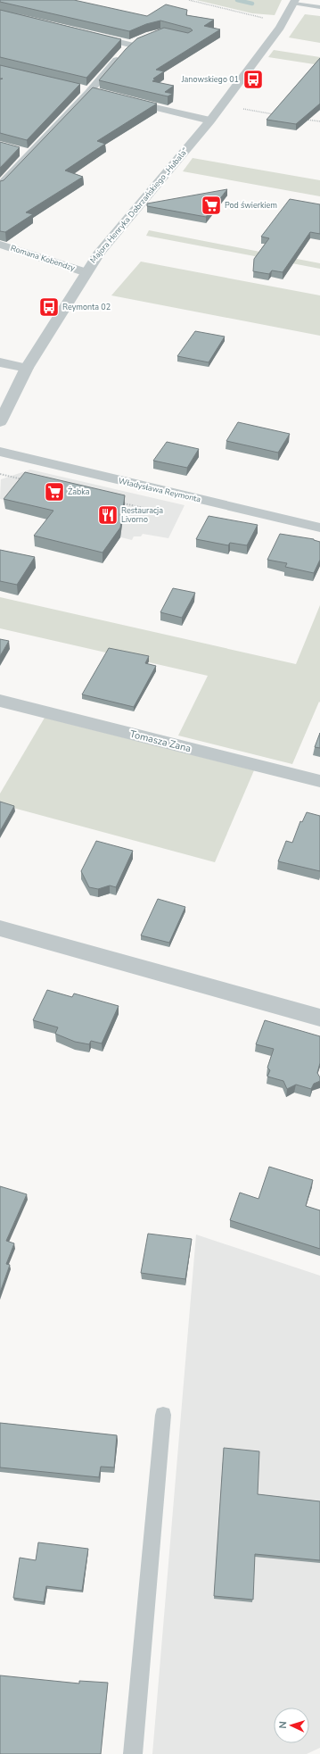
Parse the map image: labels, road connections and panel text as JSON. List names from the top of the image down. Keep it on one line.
{"streets":{"street":["Majora Henryka Dobrzańskiego „Hubala”","Romana Kobendzy","Władysława Reymonta","Tomasza Zana"]},"crossings":[["Majora Henryka Dobrzańskiego „Hubala”","Romana Kobendzy"]],"places":{"bus stop":["Janowskiego 01","Reymonta 02"],"supermarket":["Pod świerkiem","Żabka"],"restaurant":["Restauracja Livorno"]},"north":"left"}
